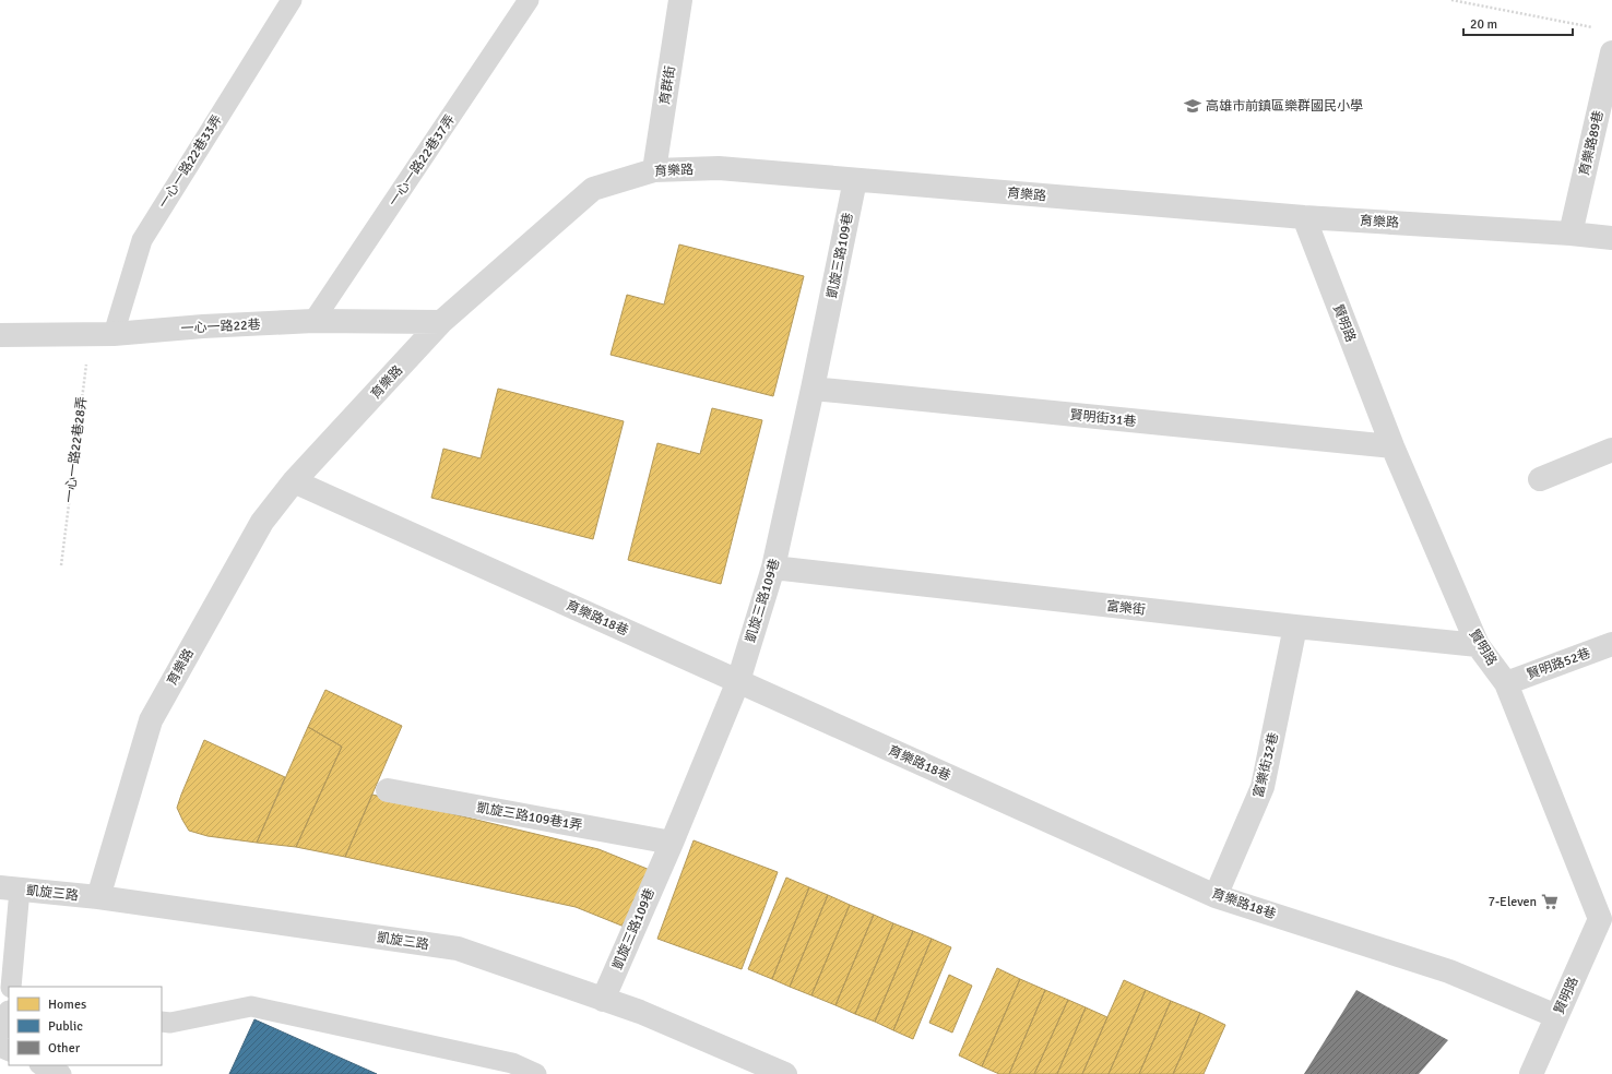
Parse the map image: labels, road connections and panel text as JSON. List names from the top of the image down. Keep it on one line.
{"streets":{"street":["育群街","育樂路89巷","育樂路","凱旋三路109巷","賢明路","一心一路22巷","賢明街31巷","富樂街","育樂路18巷","賢明路52巷","富樂街32巷","凱旋三路109巷1弄","凱旋三路"],"lane":["一心一路22巷37弄","一心一路22巷33弄"],"path":["一心一路22巷28弄"]},"crossings":[["育群街","育樂路"],["育樂路89巷","育樂路"],["一心一路22巷37弄","一心一路22巷"],["一心一路22巷33弄","一心一路22巷"],["一心一路22巷33弄","一心一路22巷28弄"],["育樂路","凱旋三路109巷"],["育樂路","賢明路"],["育樂路","一心一路22巷"],["育樂路","育樂路18巷"],["育樂路","凱旋三路"],["凱旋三路109巷","賢明街31巷"],["凱旋三路109巷","富樂街"],["凱旋三路109巷","育樂路18巷"],["凱旋三路109巷","凱旋三路109巷1弄"],["凱旋三路109巷","凱旋三路"],["賢明路","賢明街31巷"],["賢明路","富樂街"],["賢明路","育樂路18巷"],["賢明路","賢明路52巷"],["一心一路22巷","一心一路22巷28弄"],["富樂街","富樂街32巷"],["育樂路18巷","富樂街32巷"]],"places":{"school or university":["高雄市前鎮區樂群國民小學"],"supermarket":["7-Eleven"]},"legend":["Homes","Public","Other"],"scale_bar":"20 m"}
